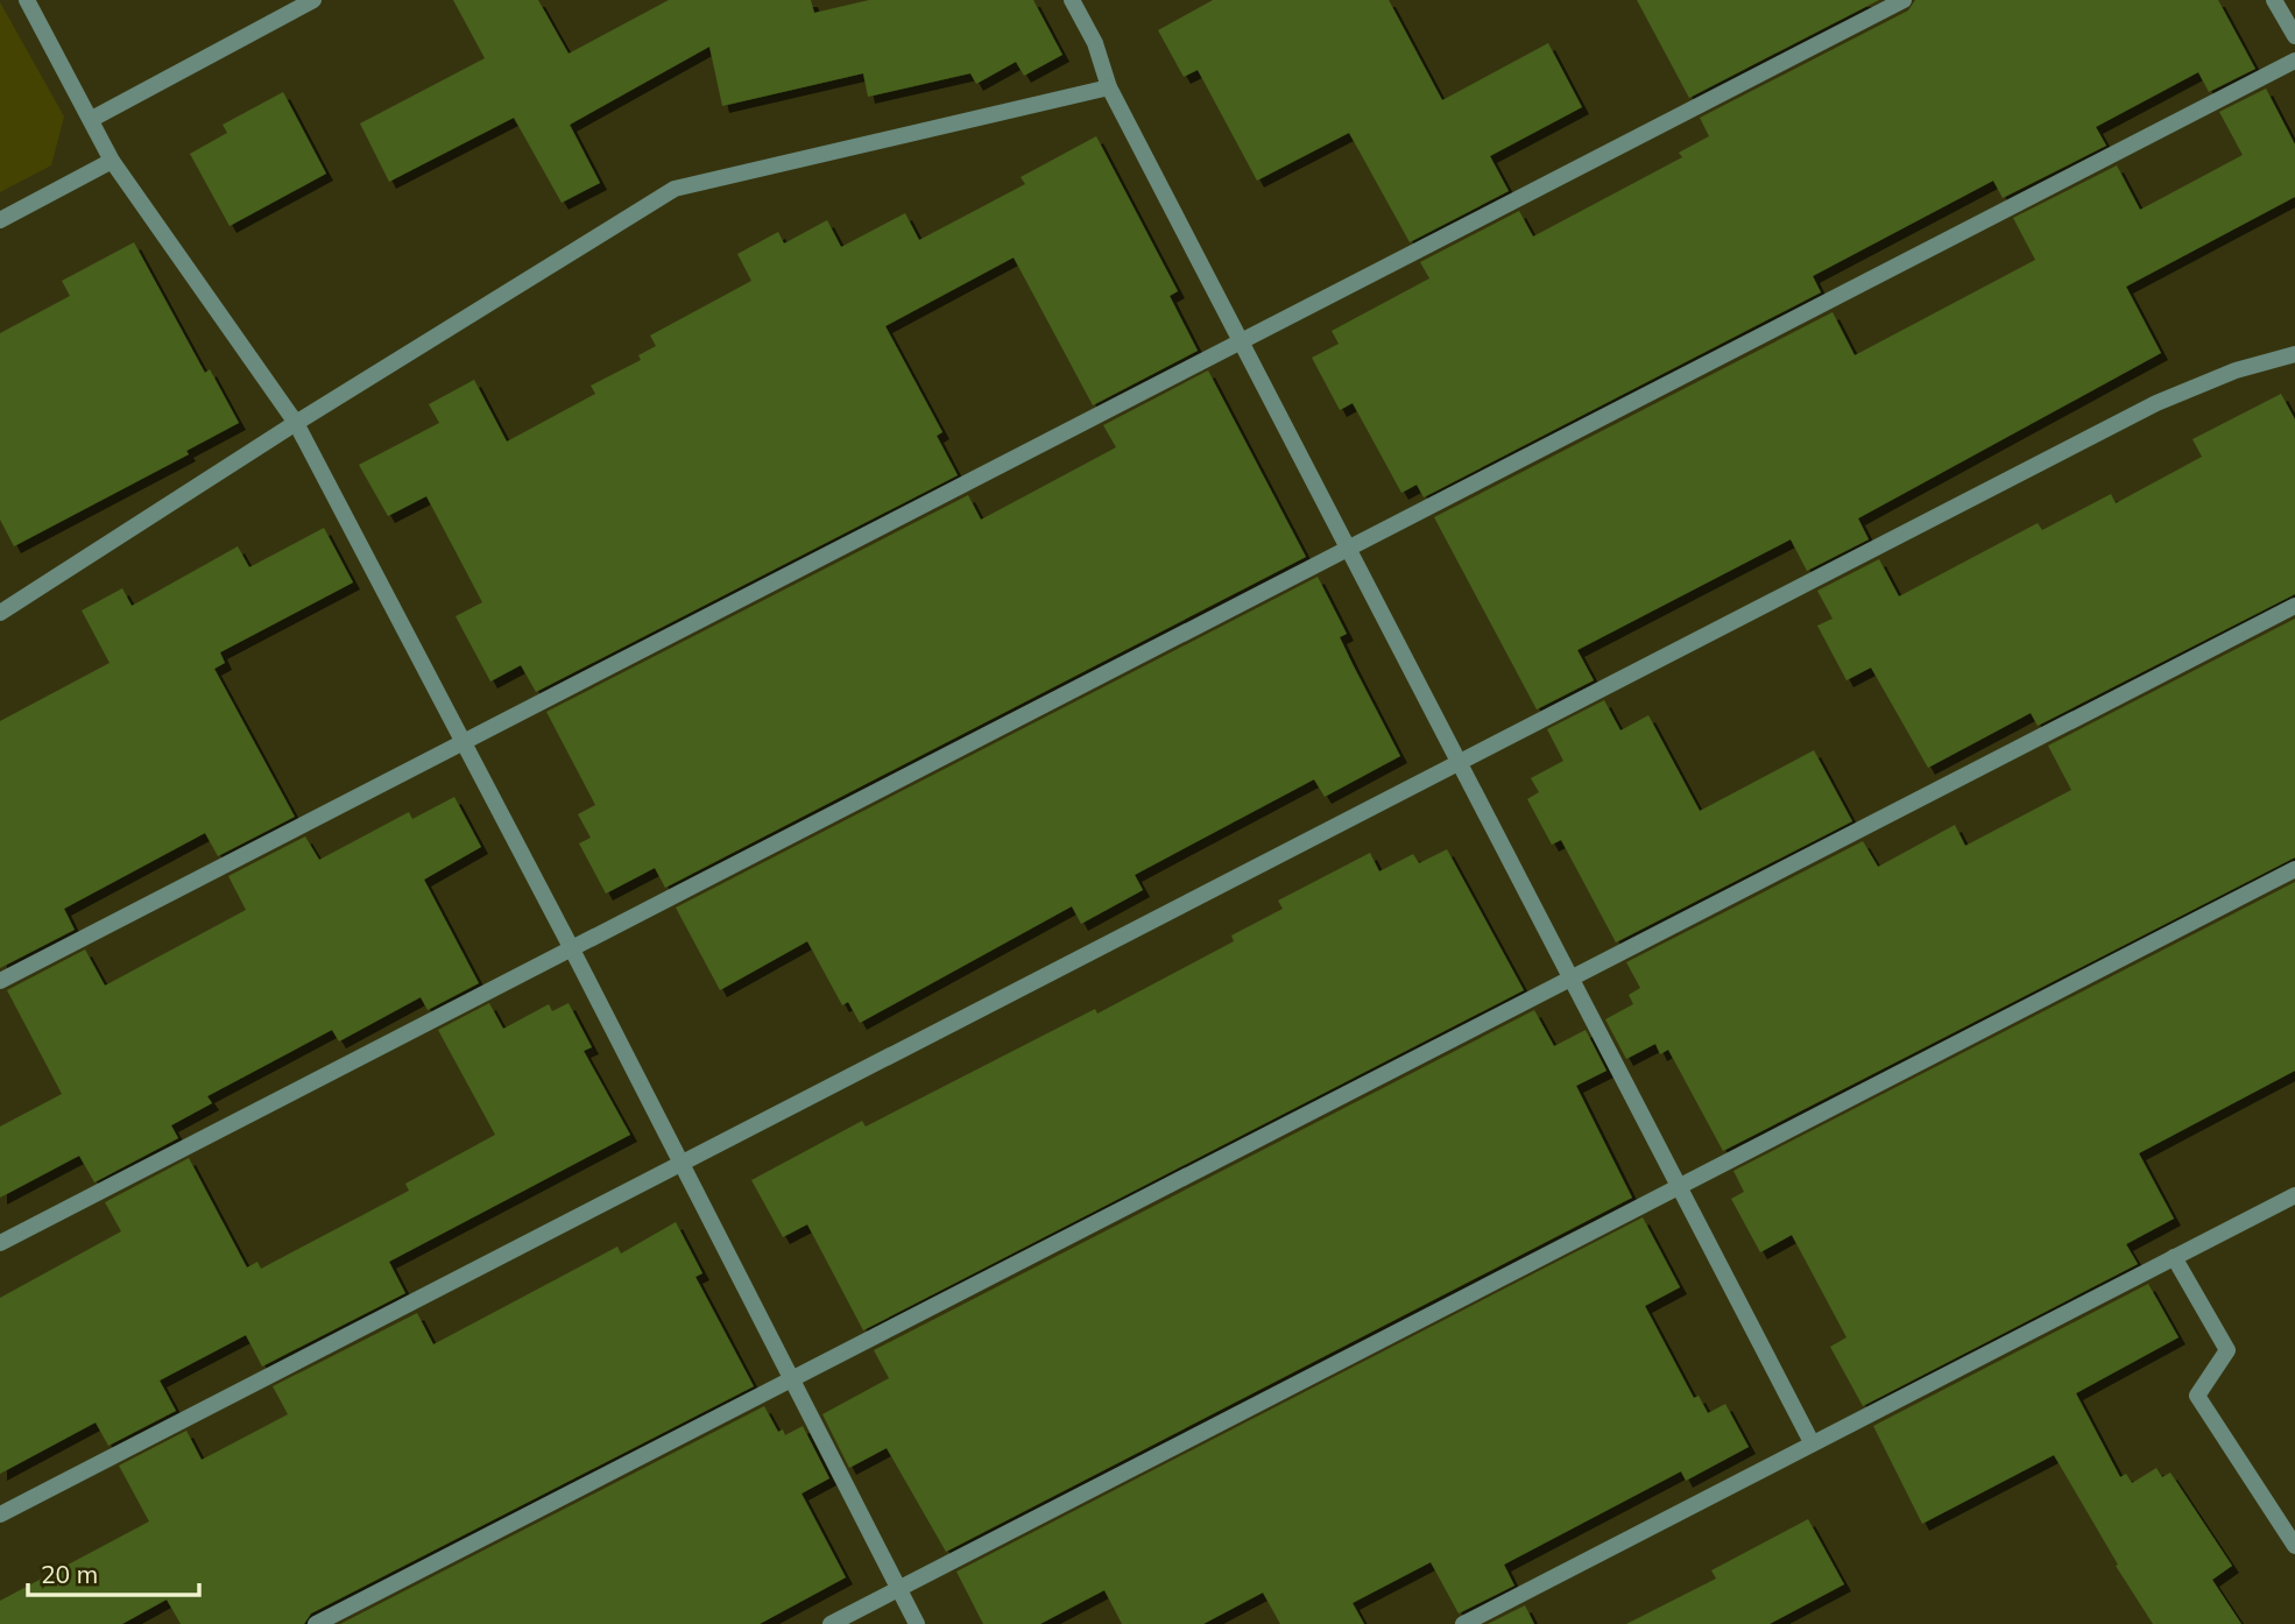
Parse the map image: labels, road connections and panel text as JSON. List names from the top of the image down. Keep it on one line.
{"scale_bar":"20 m"}
